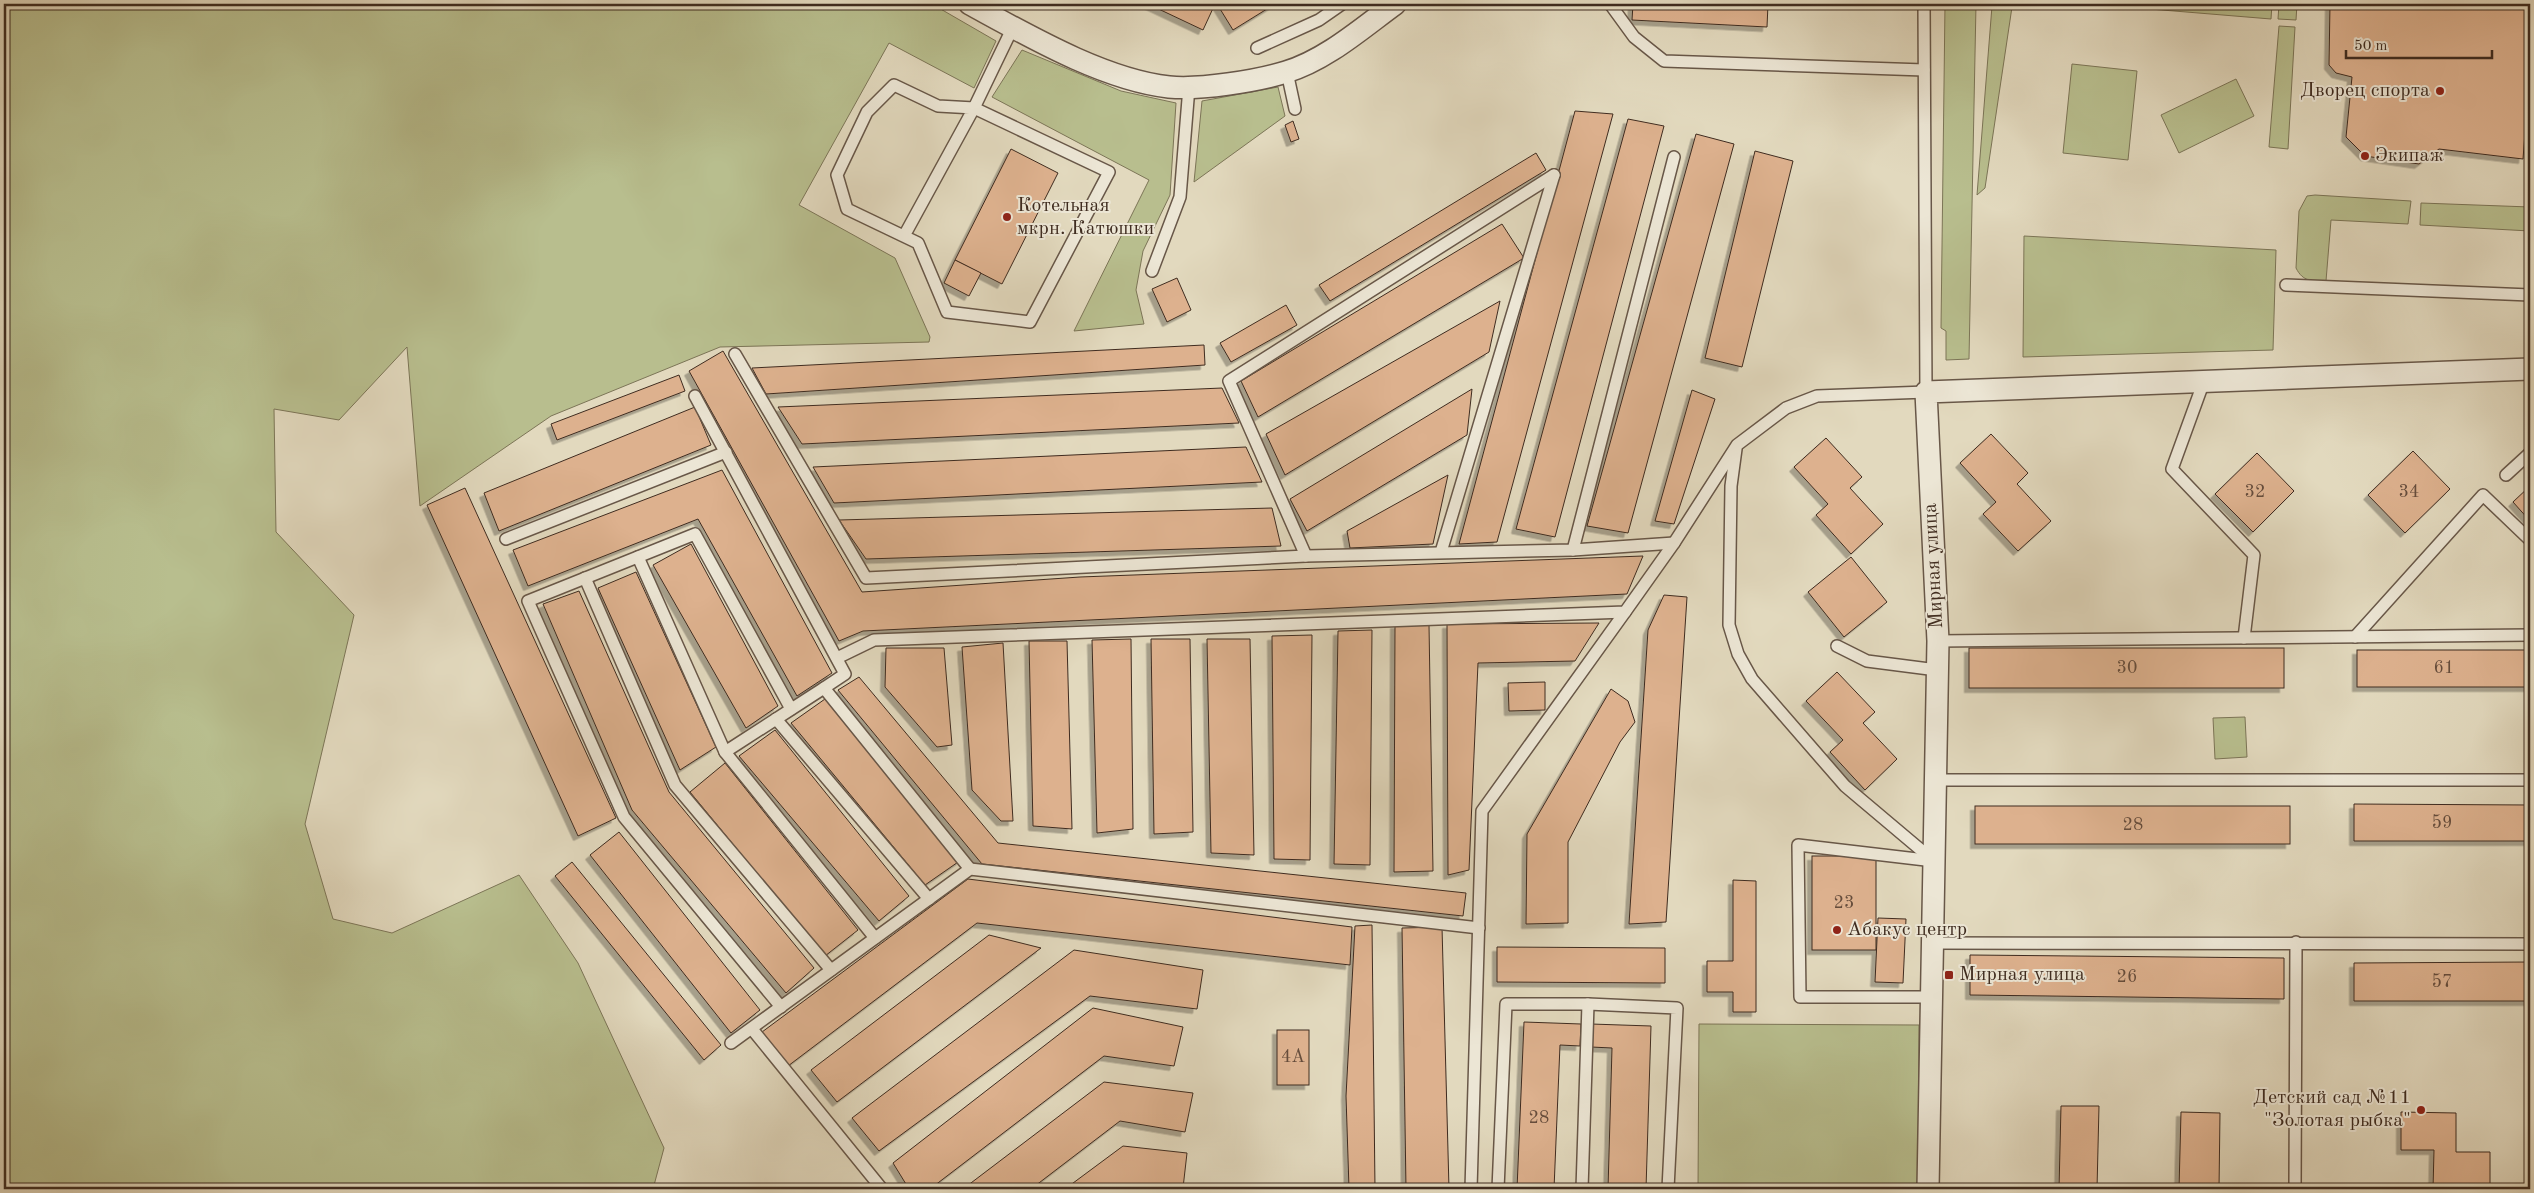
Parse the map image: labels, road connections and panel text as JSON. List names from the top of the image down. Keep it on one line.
{"streets":{"street":["Мирная улица"]},"places":{"other":["Дворец спорта","Экипаж","Котельная мкрн. Катюшки","Абакус центр","Детский сад №11 \"Золотая рыбка\""],"transit":["Мирная улица"]},"house_numbers":["32","34","30","61","59","28","23","26","57","4А","28"],"scale_bar":"50 m"}
